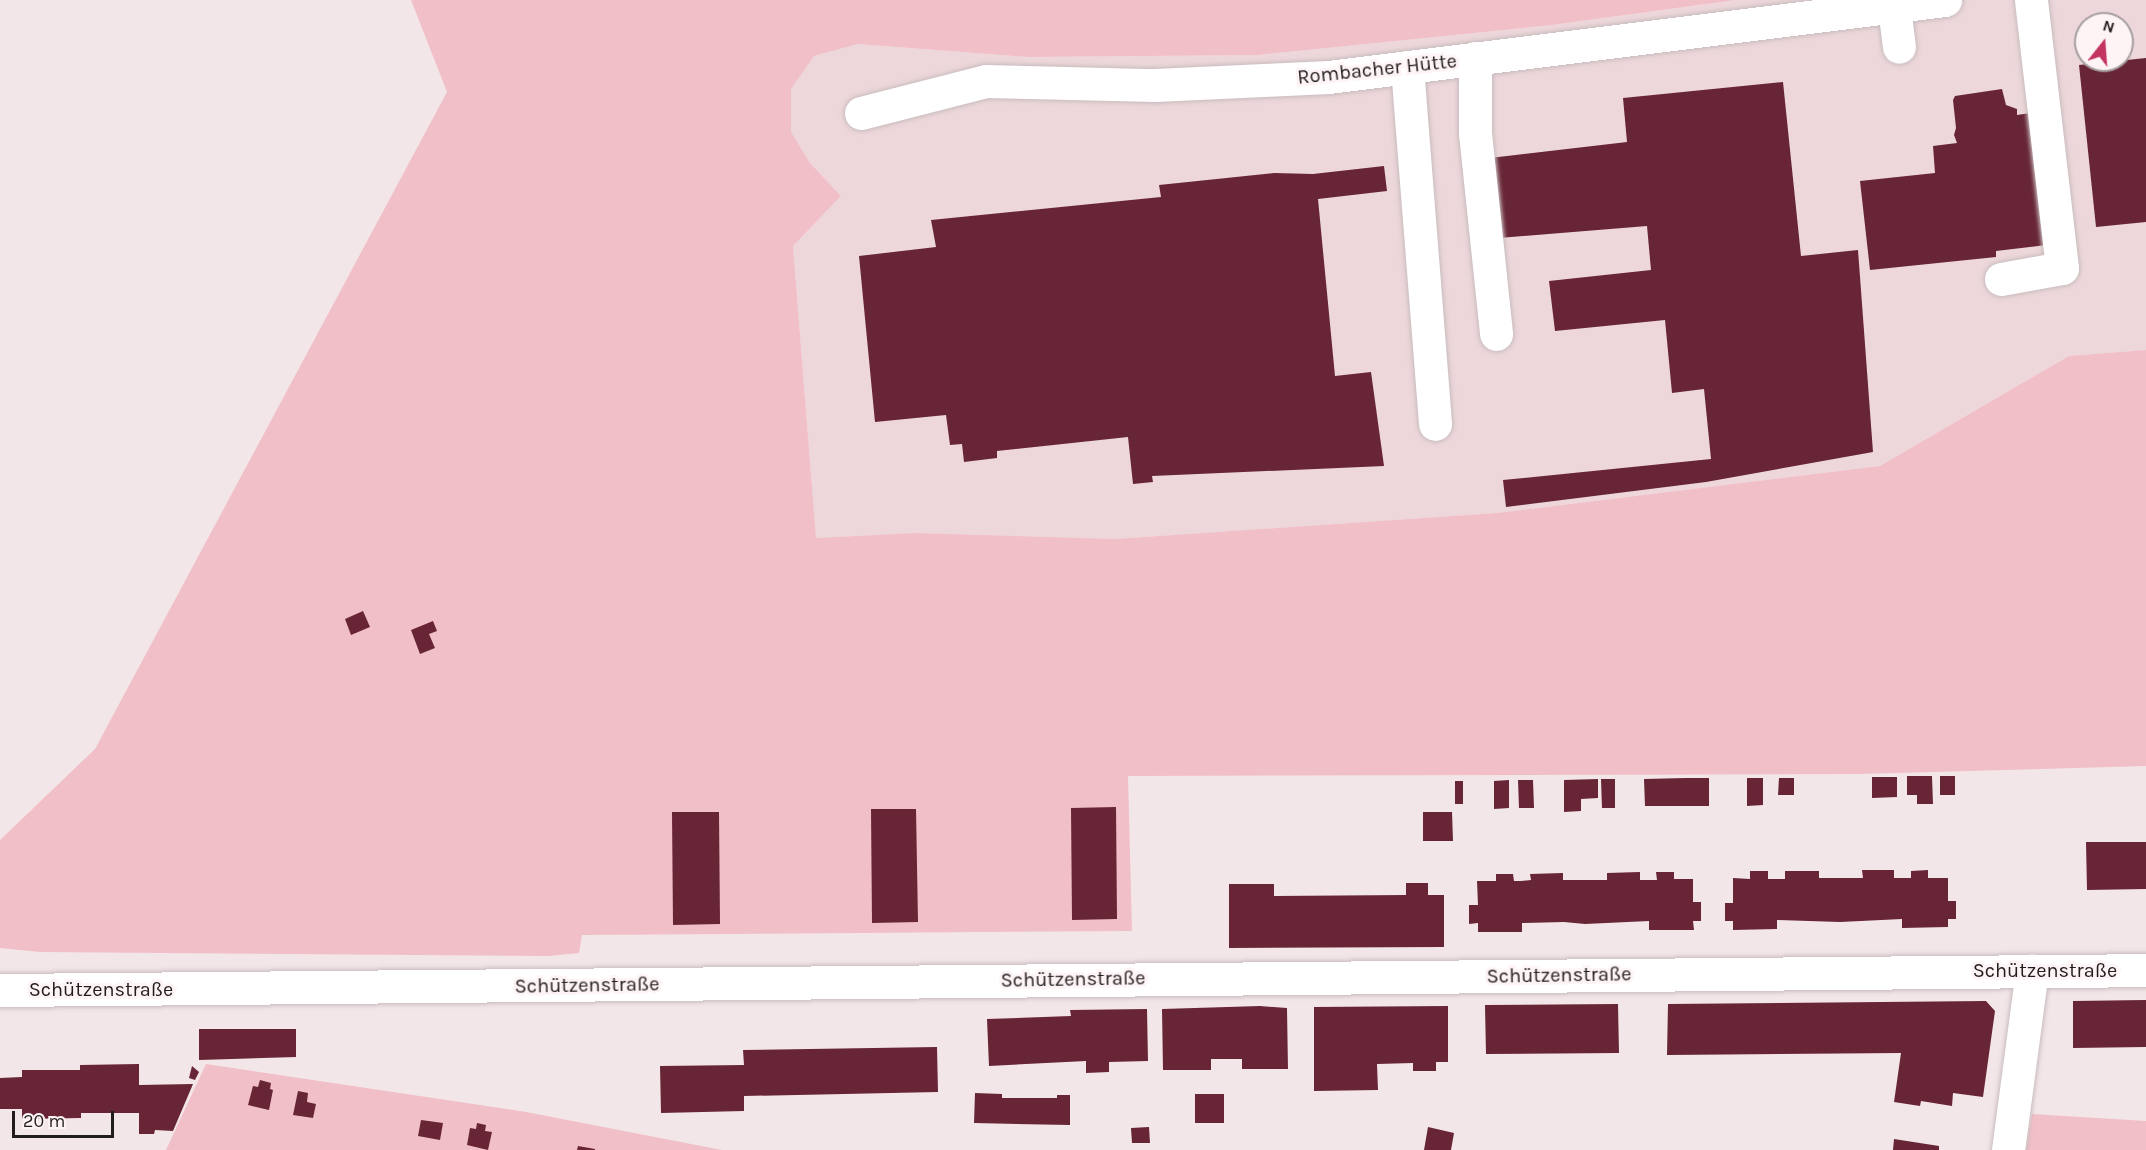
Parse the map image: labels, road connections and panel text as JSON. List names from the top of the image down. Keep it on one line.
{"streets":{"street":["Rombacher Hütte","Schützenstraße"]},"scale_bar":"20 m","north":"top"}
